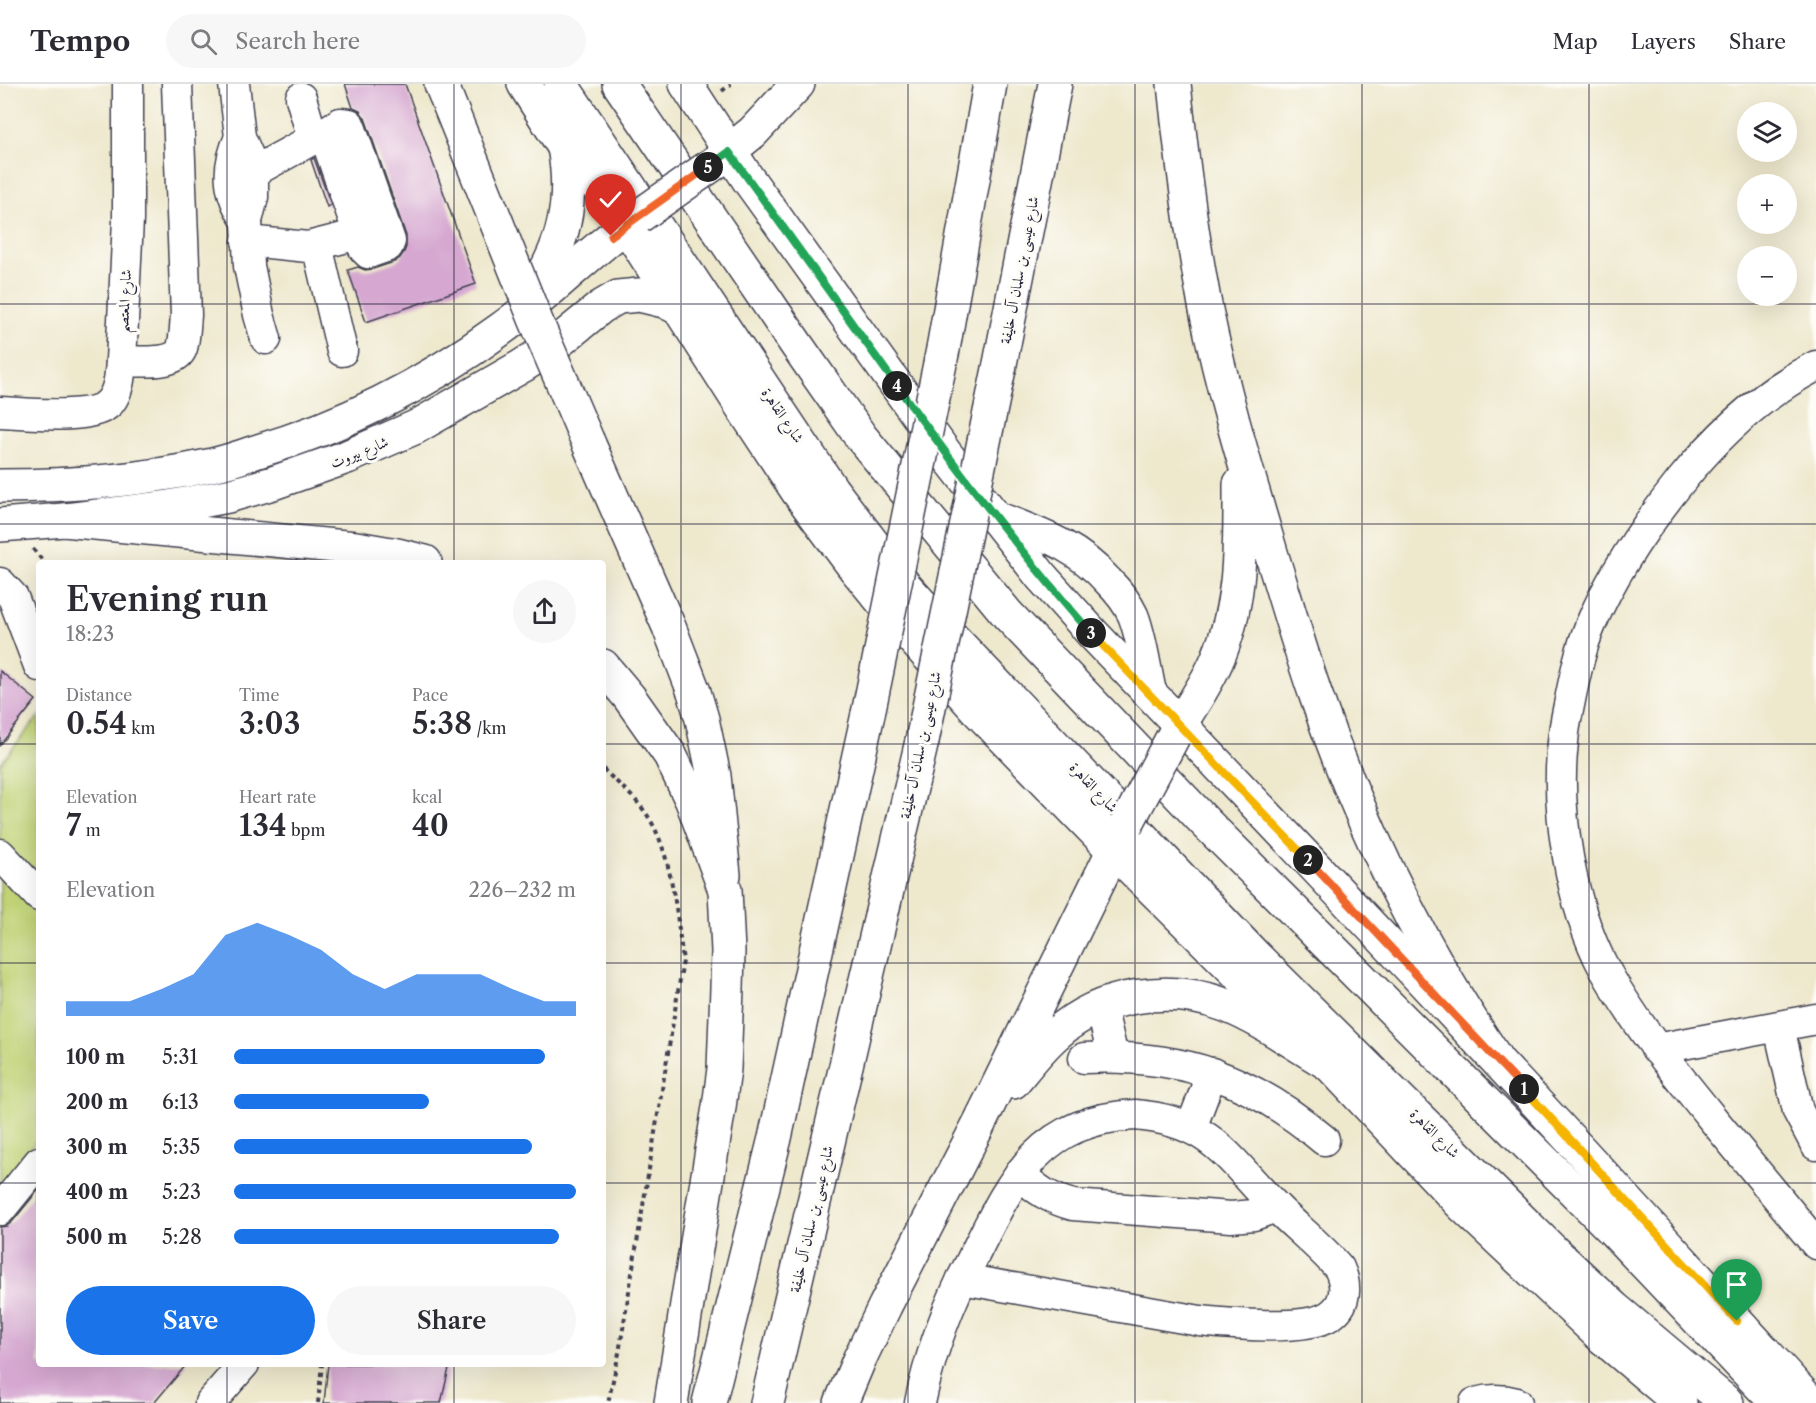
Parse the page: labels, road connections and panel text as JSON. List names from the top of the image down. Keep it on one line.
{"streets":{"main road":["شارع عيسى بن سلمان آل خليفة","شارع القاهرة","شارع بيروت"],"street":["شارع المعتصم"]},"crossings":[["شارع القاهرة","شارع بيروت"]],"page":{"header":"Tempo","search":"Search here","nav":["Map","Layers","Share"],"map_buttons":["+","−"],"pins":["5","4","3","2","1"],"heading":["Evening run","18:23"],"stats":[["Distance","0.54 km"],["Time","3:03"],["Pace","5:38 /km"],["Elevation","7 m"],["Heart rate","134 bpm"],["kcal","40"]],"chart":["Elevation","226–232 m"],"list":[{"name":"100 m","note":"5:31"},{"name":"200 m","note":"6:13"},{"name":"300 m","note":"5:35"},{"name":"400 m","note":"5:23"},{"name":"500 m","note":"5:28"}],"buttons":["Save","Share"]}}
